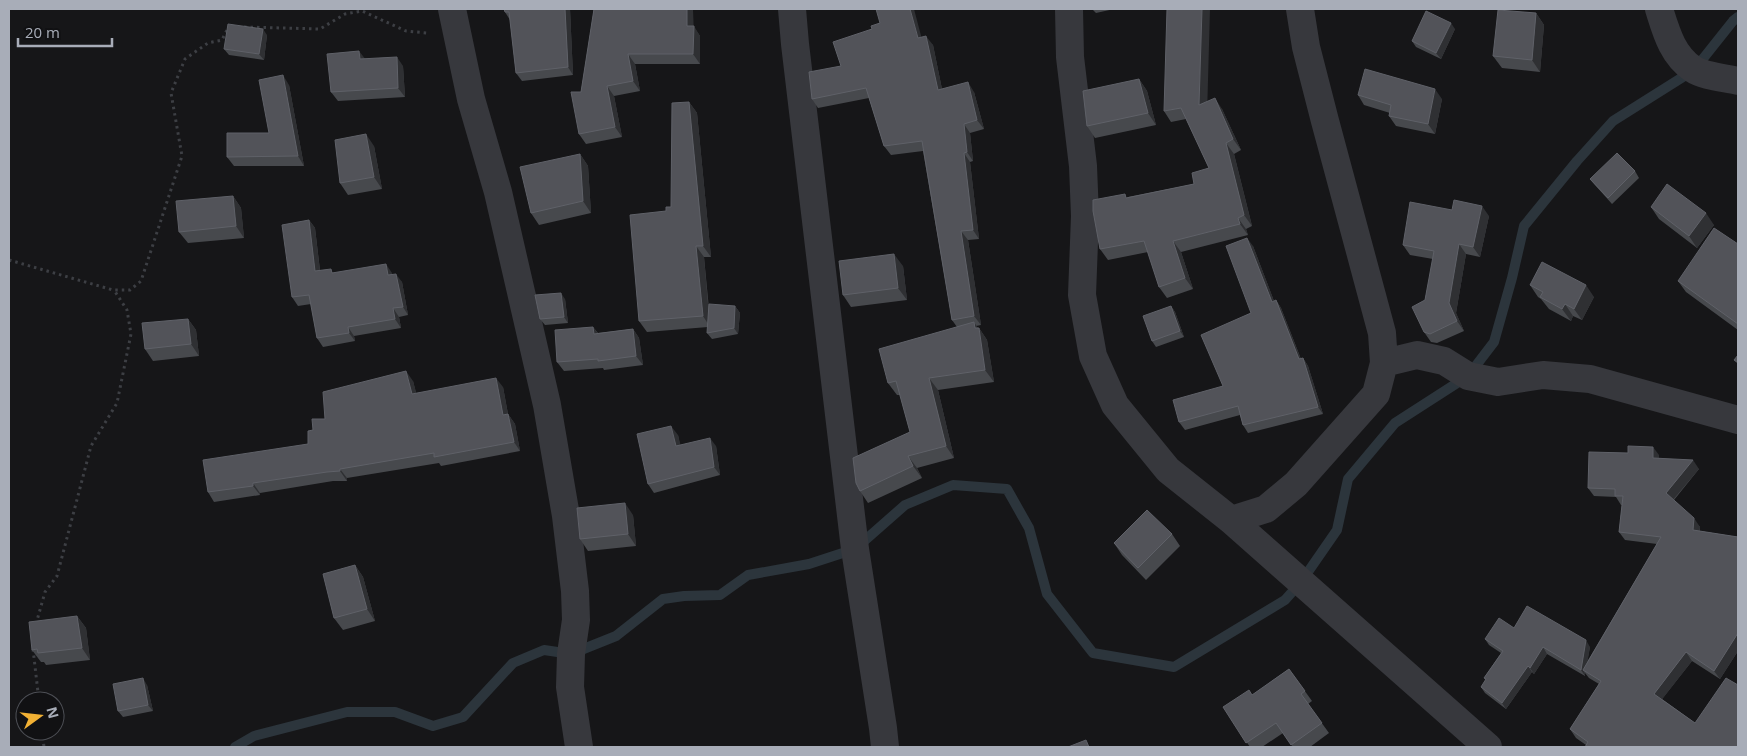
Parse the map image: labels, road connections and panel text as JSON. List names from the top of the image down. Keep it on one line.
{"scale_bar":"20 m","north":"right"}
